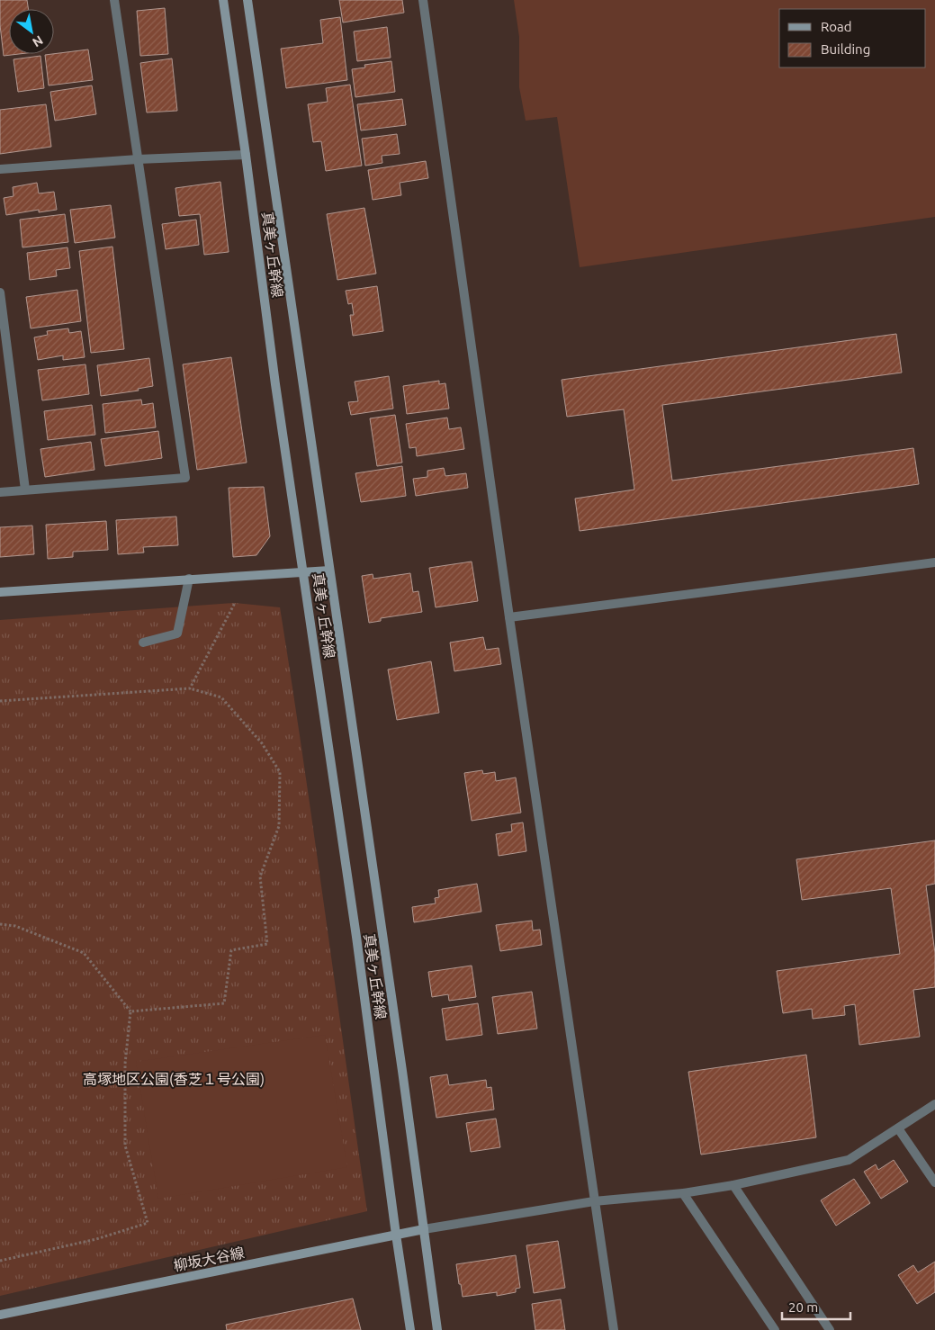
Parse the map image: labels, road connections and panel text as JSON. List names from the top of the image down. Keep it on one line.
{"streets":{"street":["真美ヶ丘幹線","柳坂大谷線"]},"crossings":[["真美ヶ丘幹線","柳坂大谷線"]],"parks":["高塚地区公園(香芝１号公園)"],"legend":["Road","Building"],"scale_bar":"20 m","north":"bottom right"}
